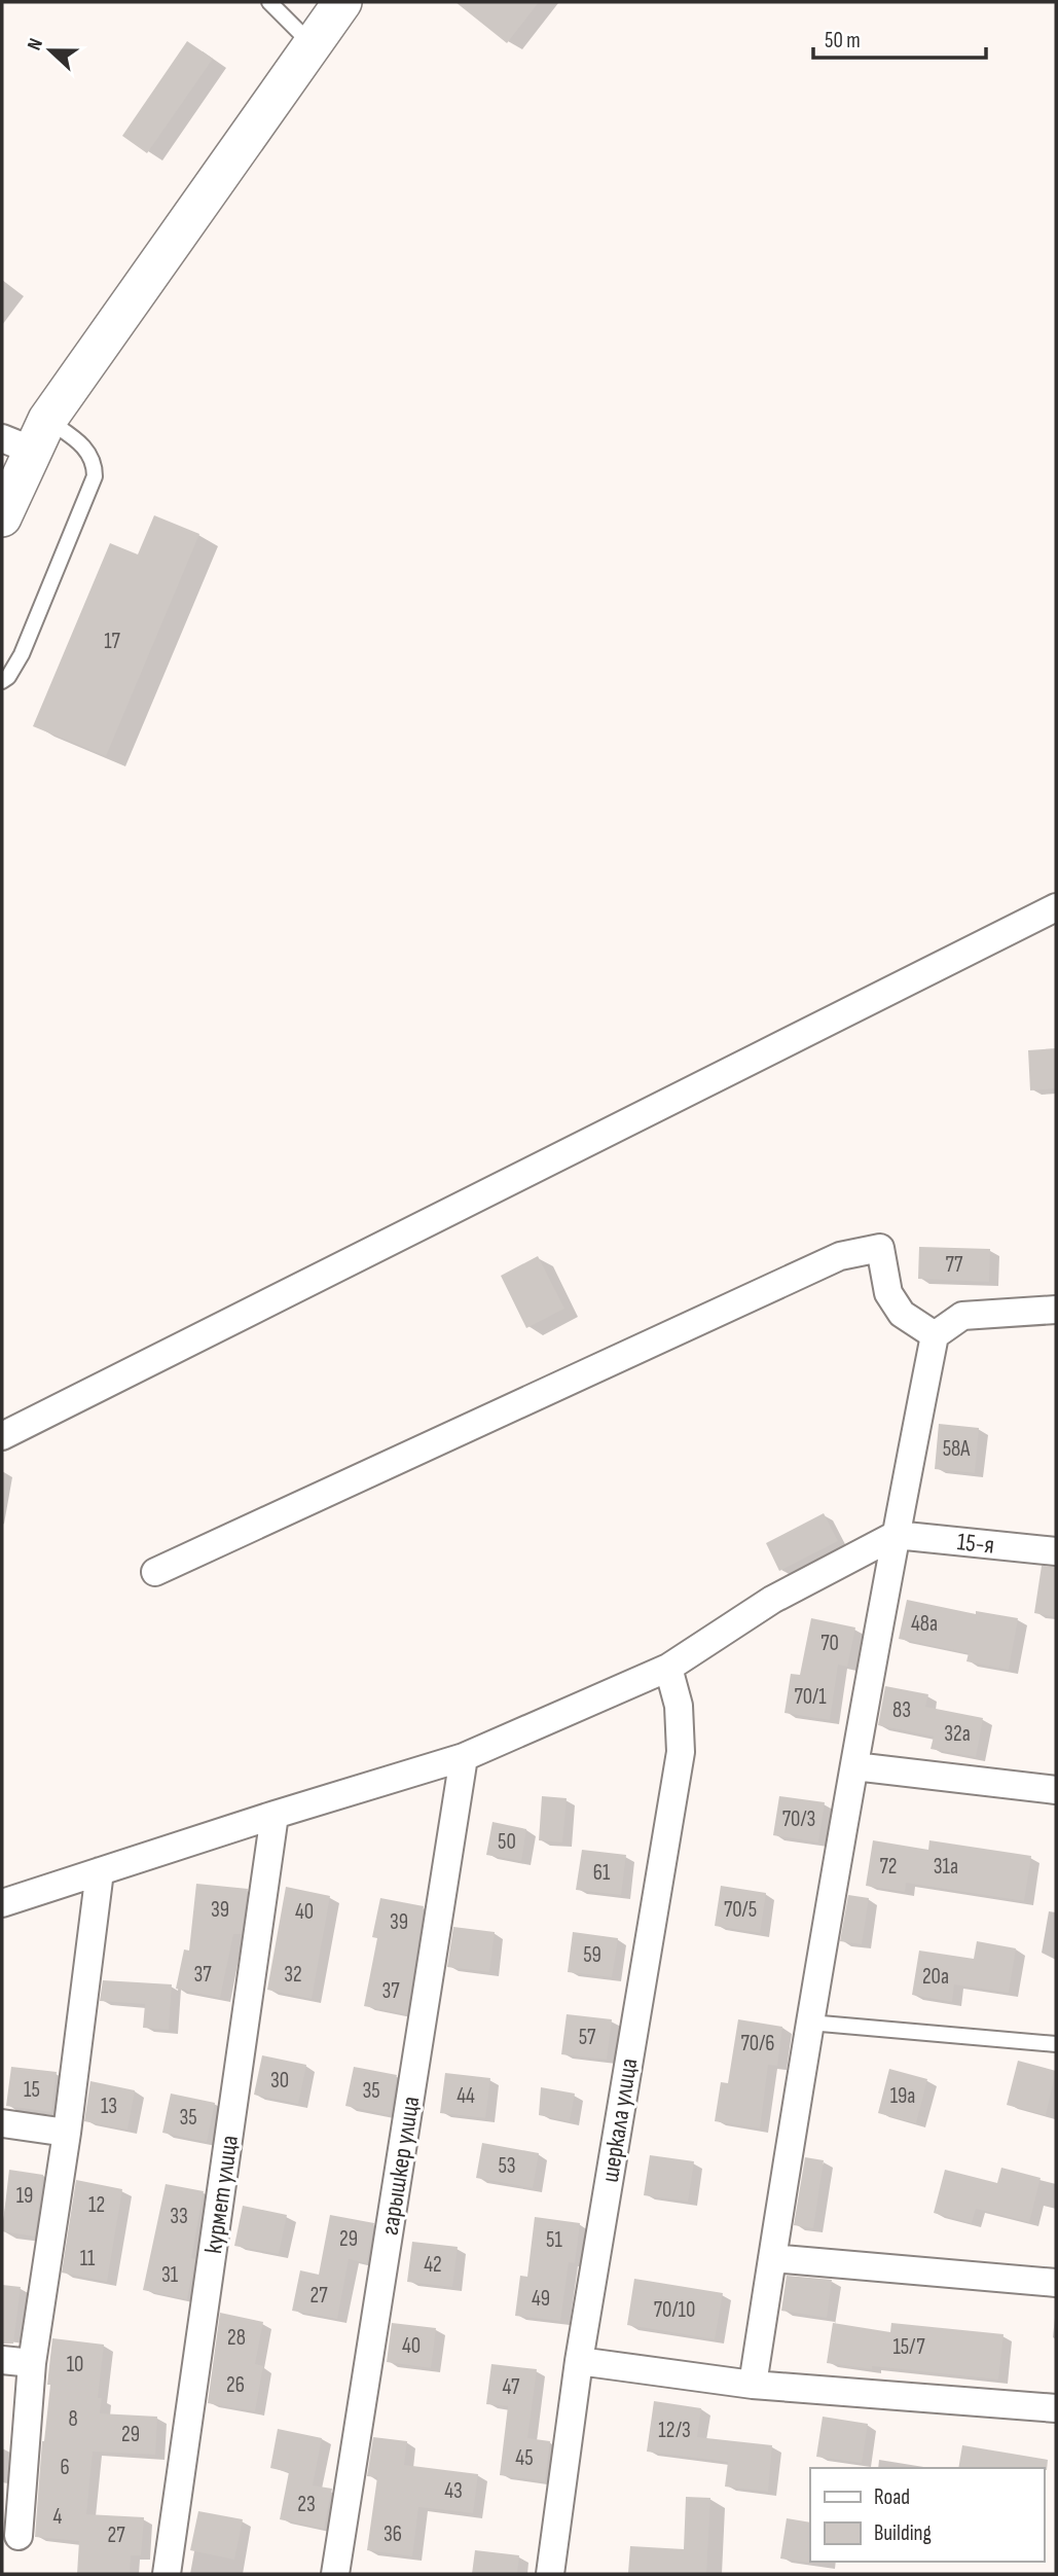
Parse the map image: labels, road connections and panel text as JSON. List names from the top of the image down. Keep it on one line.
{"streets":{"street":["15-я","шеркала улица","гарышкер улица","курмет улица"]},"house_numbers":["17","77","58А","48а","70","70/1","83","32а","70/3","50","72","31а","61","39","70/5","40","39","59","37","32","20а","37","57","70/6","30","15","35","44","19а","13","35","53","19","12","33","29","51","11","42","31","27","49","70/10","28","40","15/7","10","26","47","8","12/3","29","45","6","43","23","4","36","27"],"legend":["Road","Building"],"scale_bar":"50 m","north":"left"}
